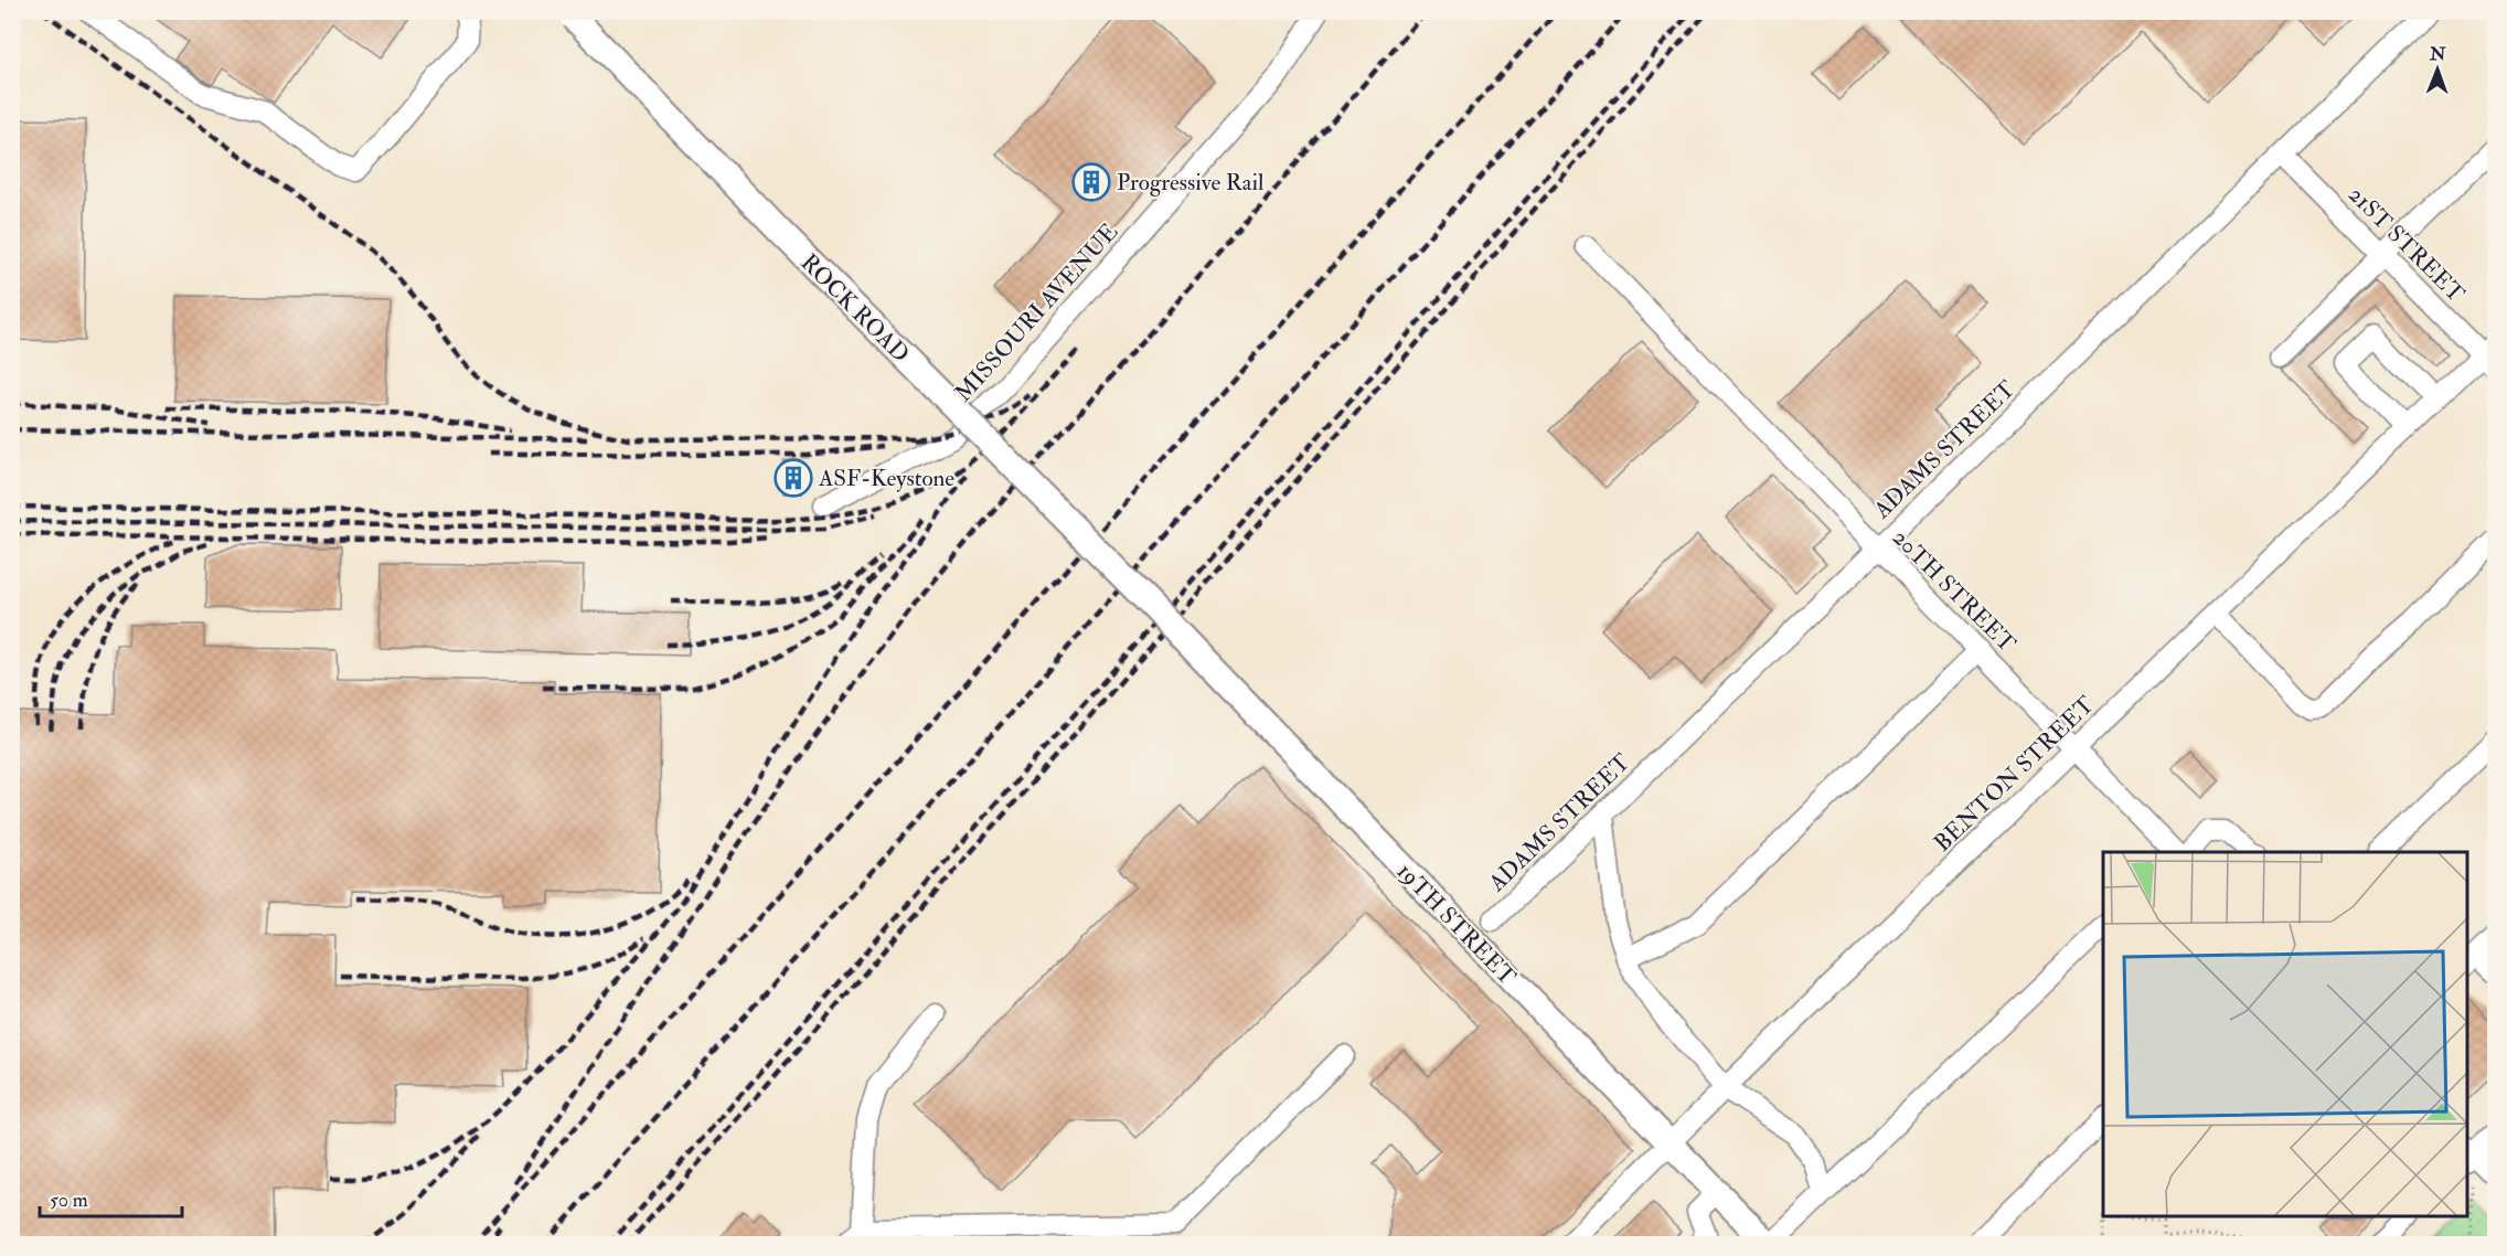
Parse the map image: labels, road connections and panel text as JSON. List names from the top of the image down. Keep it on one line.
{"streets":{"main road":["ROCK ROAD","19TH STREET"],"street":["21ST STREET","MISSOURI AVENUE","ADAMS STREET","20TH STREET","BENTON STREET"]},"crossings":[["21ST STREET","ADAMS STREET"],["21ST STREET","BENTON STREET"],["ROCK ROAD","19TH STREET"],["ADAMS STREET","20TH STREET"],["20TH STREET","BENTON STREET"],["BENTON STREET","19TH STREET"]],"places":{"building":["Progressive Rail","ASF-Keystone"]},"scale_bar":"50 m","north":"top"}
